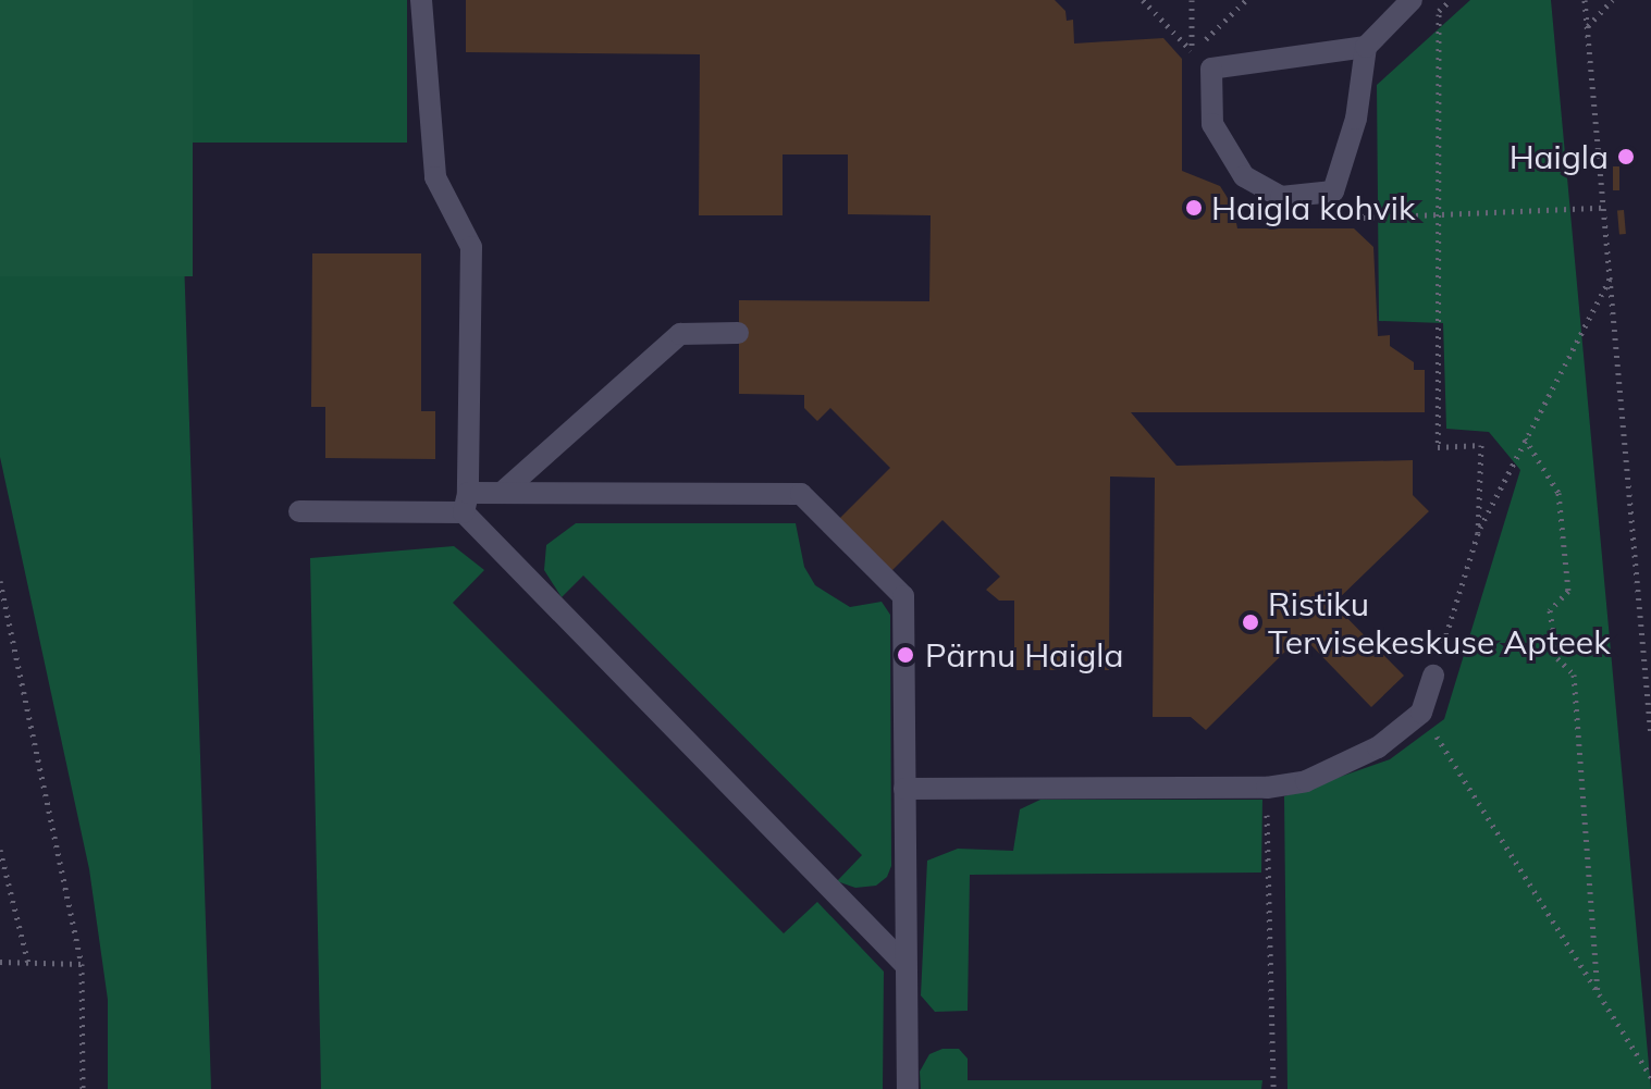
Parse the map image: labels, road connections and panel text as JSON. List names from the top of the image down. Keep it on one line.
{"places":["Haigla","Haigla kohvik","Ristiku Tervisekeskuse Apteek","Pärnu Haigla"]}
